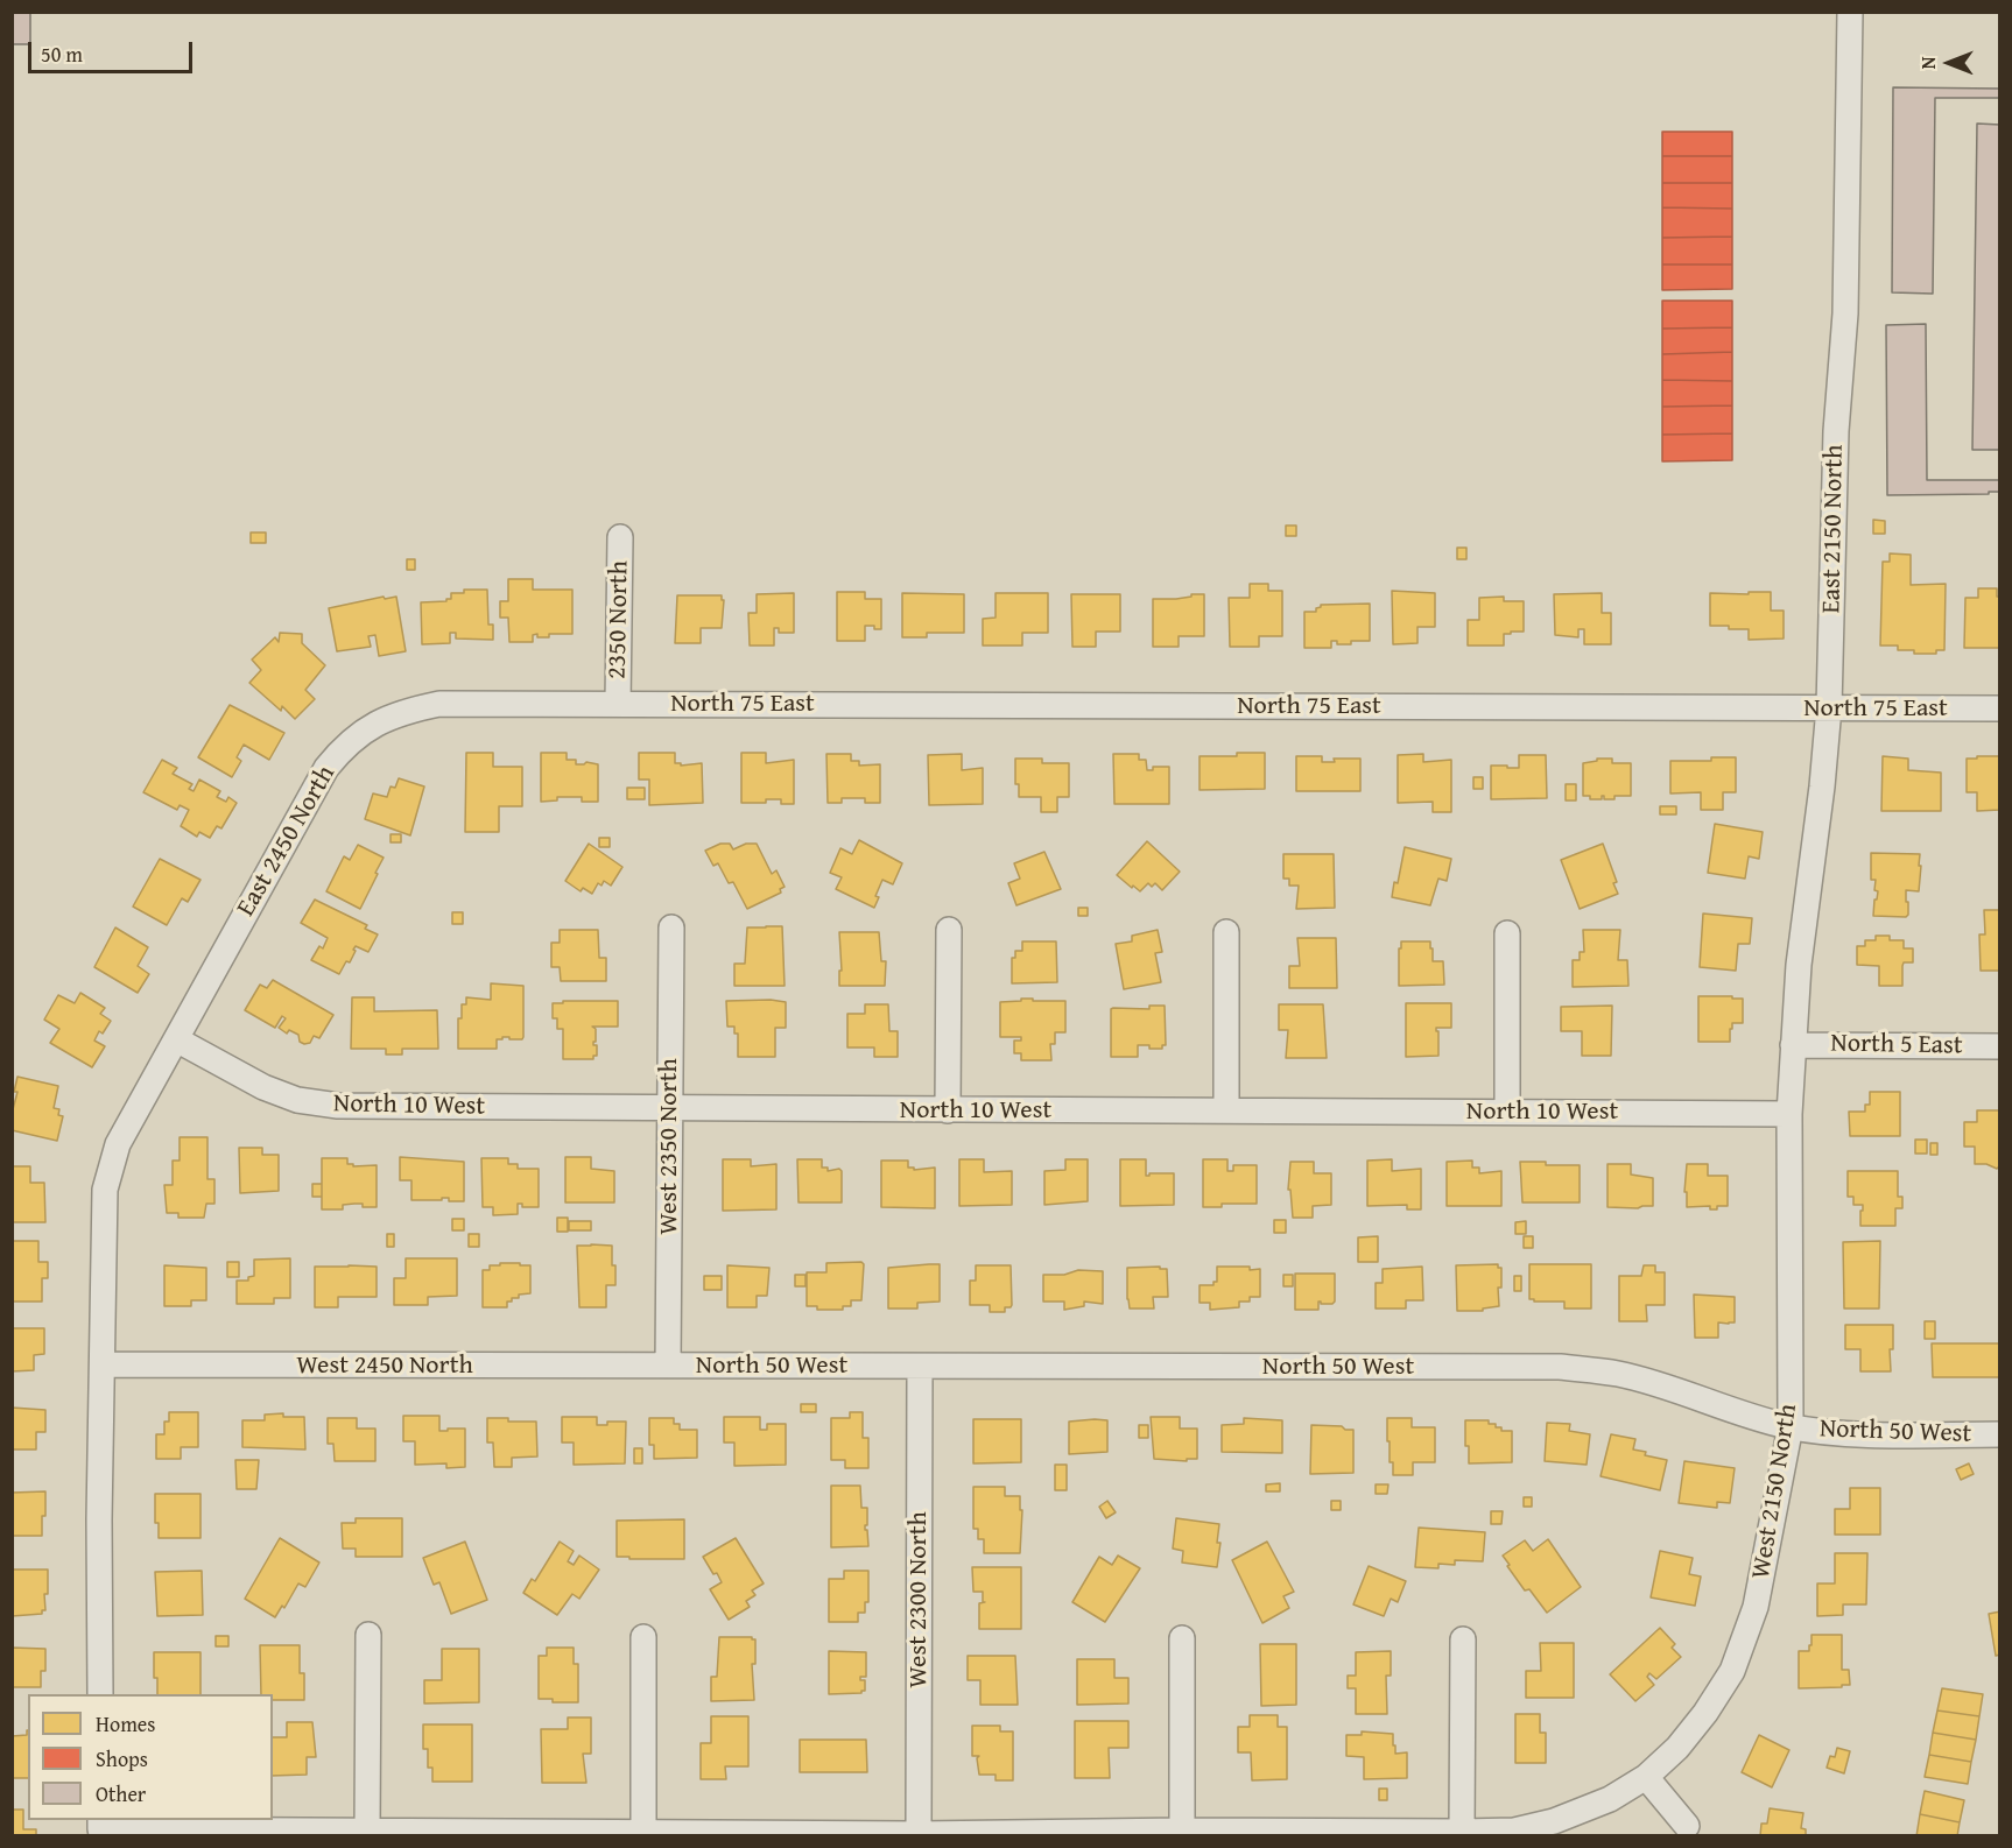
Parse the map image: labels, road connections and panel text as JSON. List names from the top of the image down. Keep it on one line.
{"streets":{"street":["East 2150 North","2350 North","North 75 East","East 2450 North","North 5 East","North 10 West","West 2350 North","West 2450 North","North 50 West","West 2150 North","West 2300 North"]},"crossings":[["East 2150 North","North 75 East"],["East 2150 North","North 5 East"],["East 2150 North","West 2150 North"],["2350 North","North 75 East"],["2350 North","East 2450 North"],["North 75 East","East 2450 North"],["East 2450 North","North 10 West"],["North 5 East","West 2150 North"],["North 10 West","West 2350 North"],["North 10 West","West 2150 North"],["West 2350 North","West 2450 North"],["West 2350 North","North 50 West"],["West 2450 North","North 50 West"],["North 50 West","West 2150 North"],["North 50 West","West 2300 North"],["West 2150 North","West 2300 North"]],"legend":["Homes","Shops","Other"],"scale_bar":"50 m","north":"left"}
